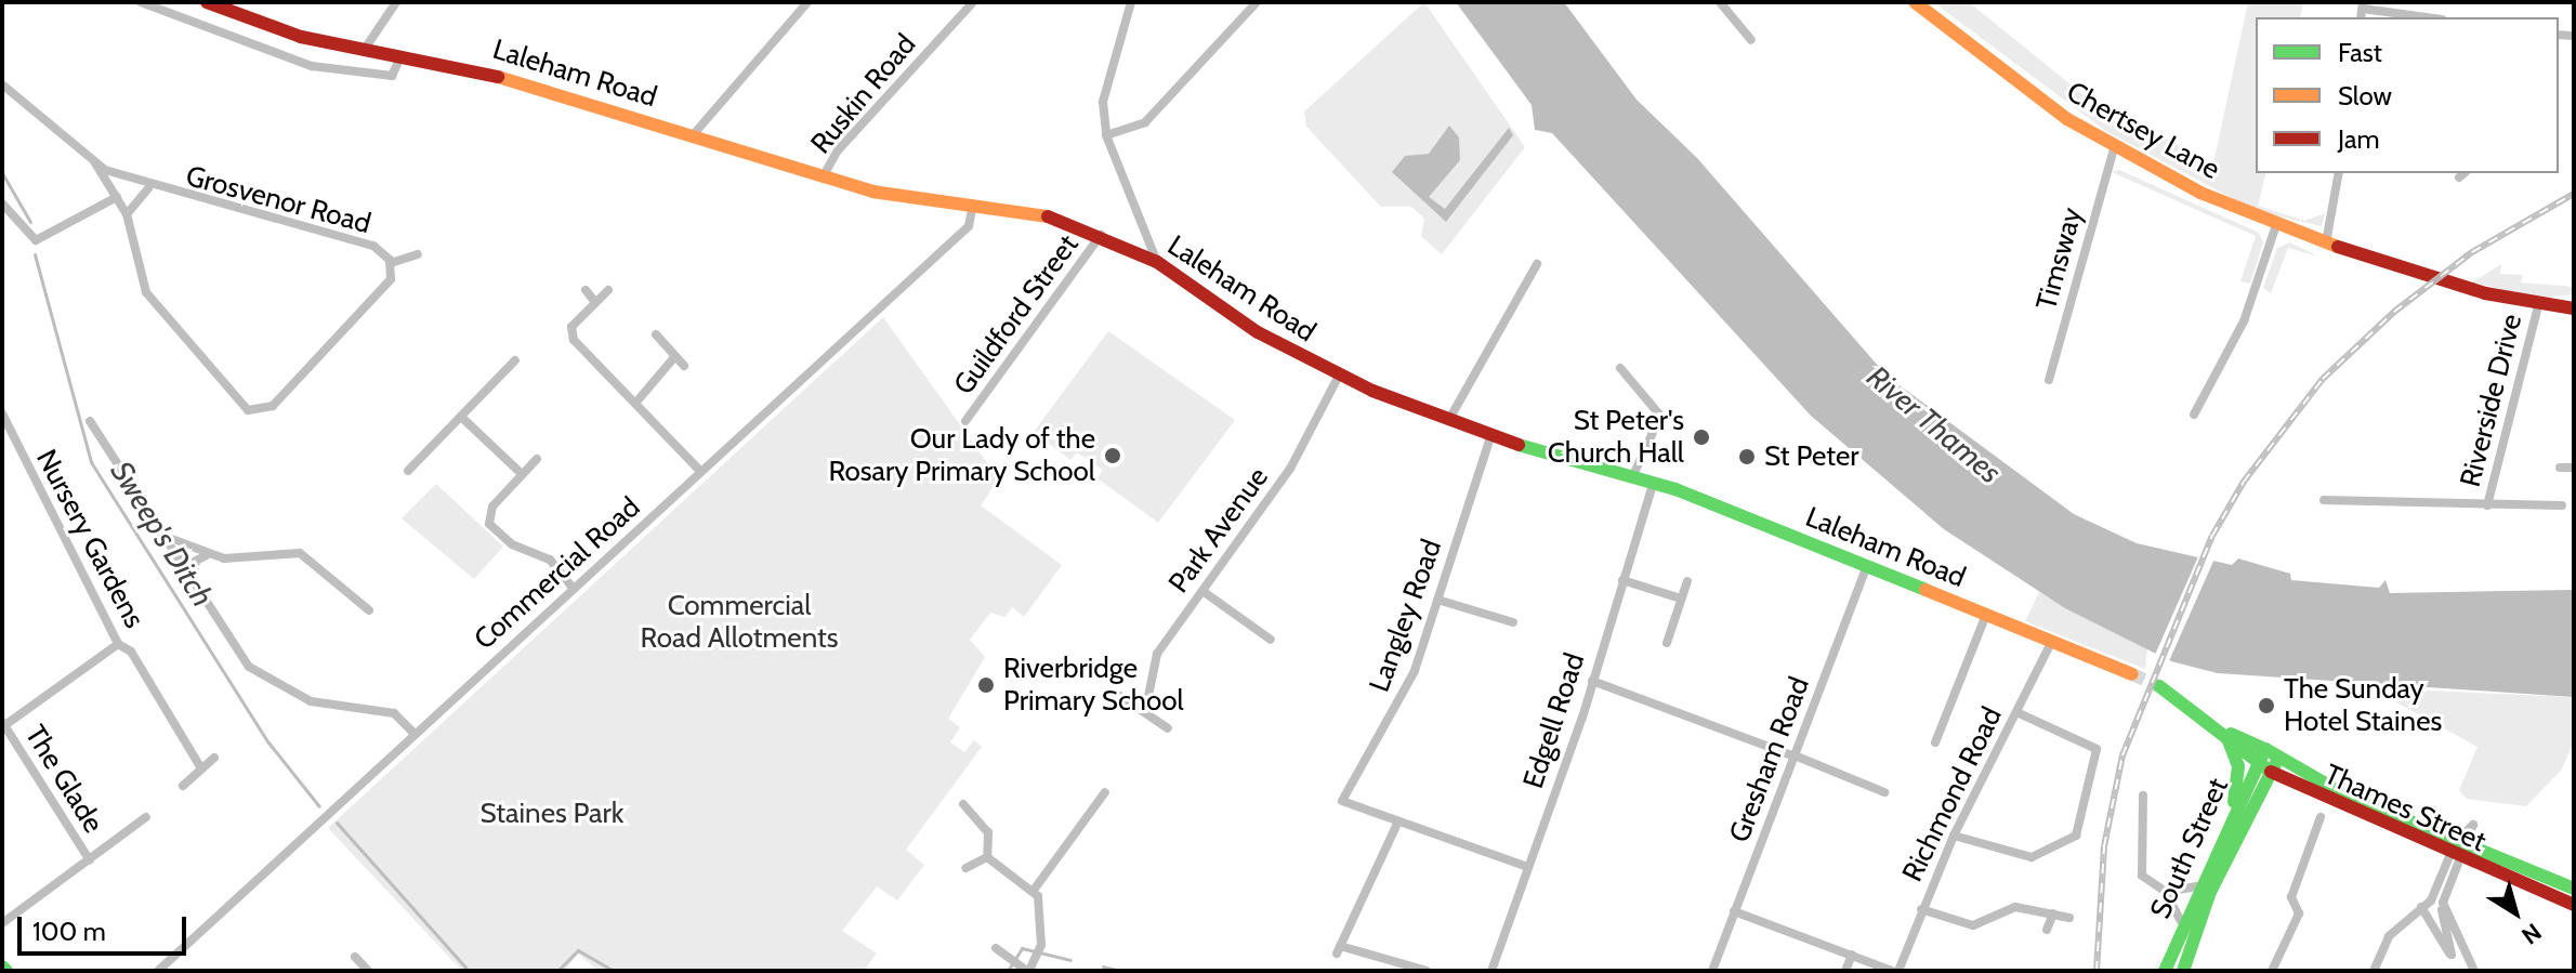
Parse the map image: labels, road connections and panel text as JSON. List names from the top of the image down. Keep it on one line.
{"streets":{"main road":["Laleham Road","Chertsey Lane","Thames Street","South Street"],"street":["Ruskin Road","Grosvenor Road","Timsway","Guildford Street","Riverside Drive","Park Avenue","Nursery Gardens","Commercial Road","Langley Road","Edgell Road","Gresham Road","The Glade","Richmond Road"]},"crossings":[["Laleham Road","Ruskin Road"],["Laleham Road","Guildford Street"],["Laleham Road","Park Avenue"],["Laleham Road","Commercial Road"],["Laleham Road","Langley Road"],["Laleham Road","Edgell Road"],["Laleham Road","Gresham Road"],["Laleham Road","Richmond Road"],["Chertsey Lane","Timsway"],["Chertsey Lane","Riverside Drive"],["Thames Street","South Street"]],"water":["River Thames","Sweep's Ditch"],"parks":["Commercial Road Allotments","Staines Park"],"places":["St Peter's Church Hall","Our Lady of the Rosary Primary School","St Peter","Riverbridge Primary School","The Sunday Hotel Staines"],"legend":["Fast","Slow","Jam"],"scale_bar":"100 m","north":"bottom right"}
